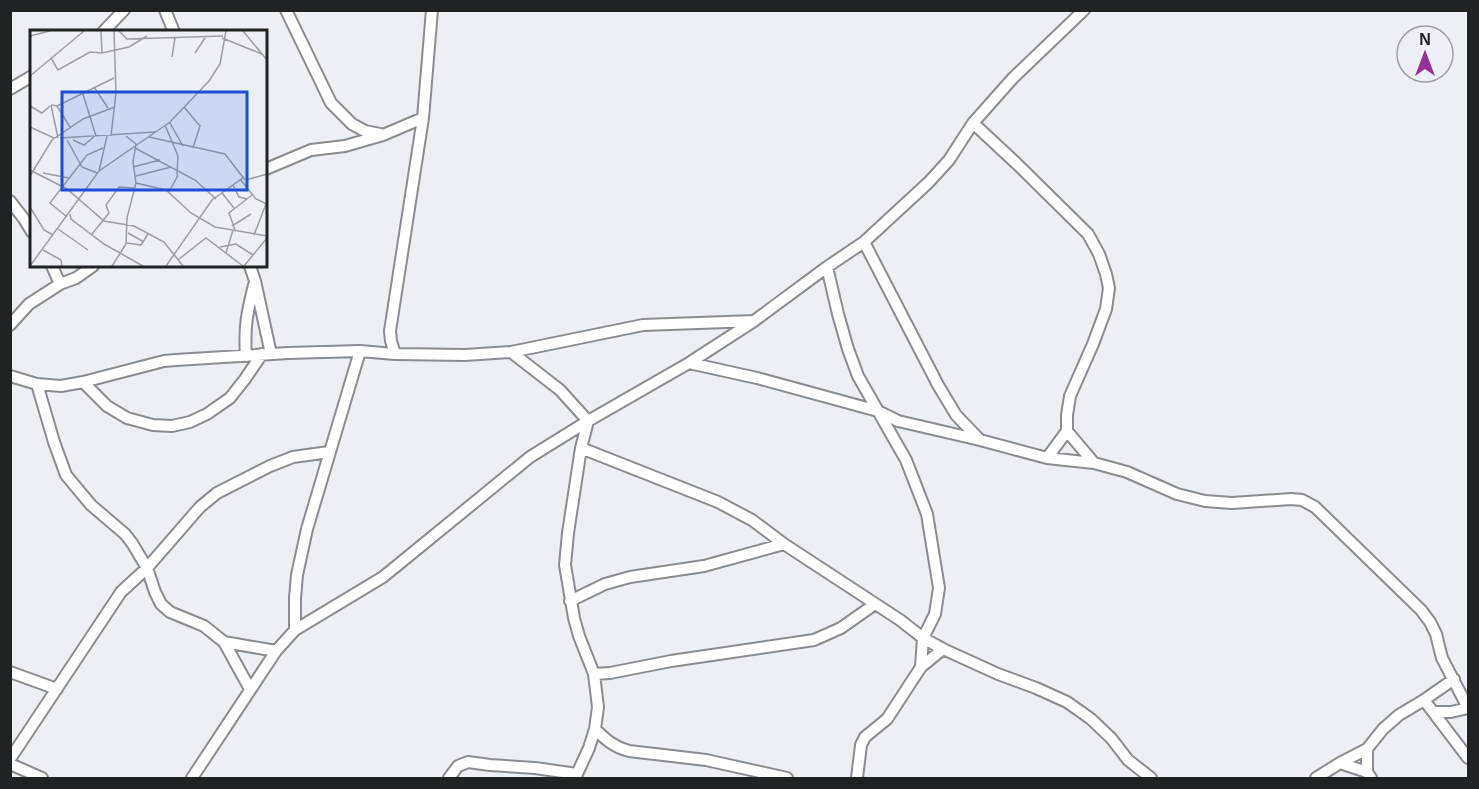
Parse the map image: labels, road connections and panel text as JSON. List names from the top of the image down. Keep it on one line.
{"north":"top"}
